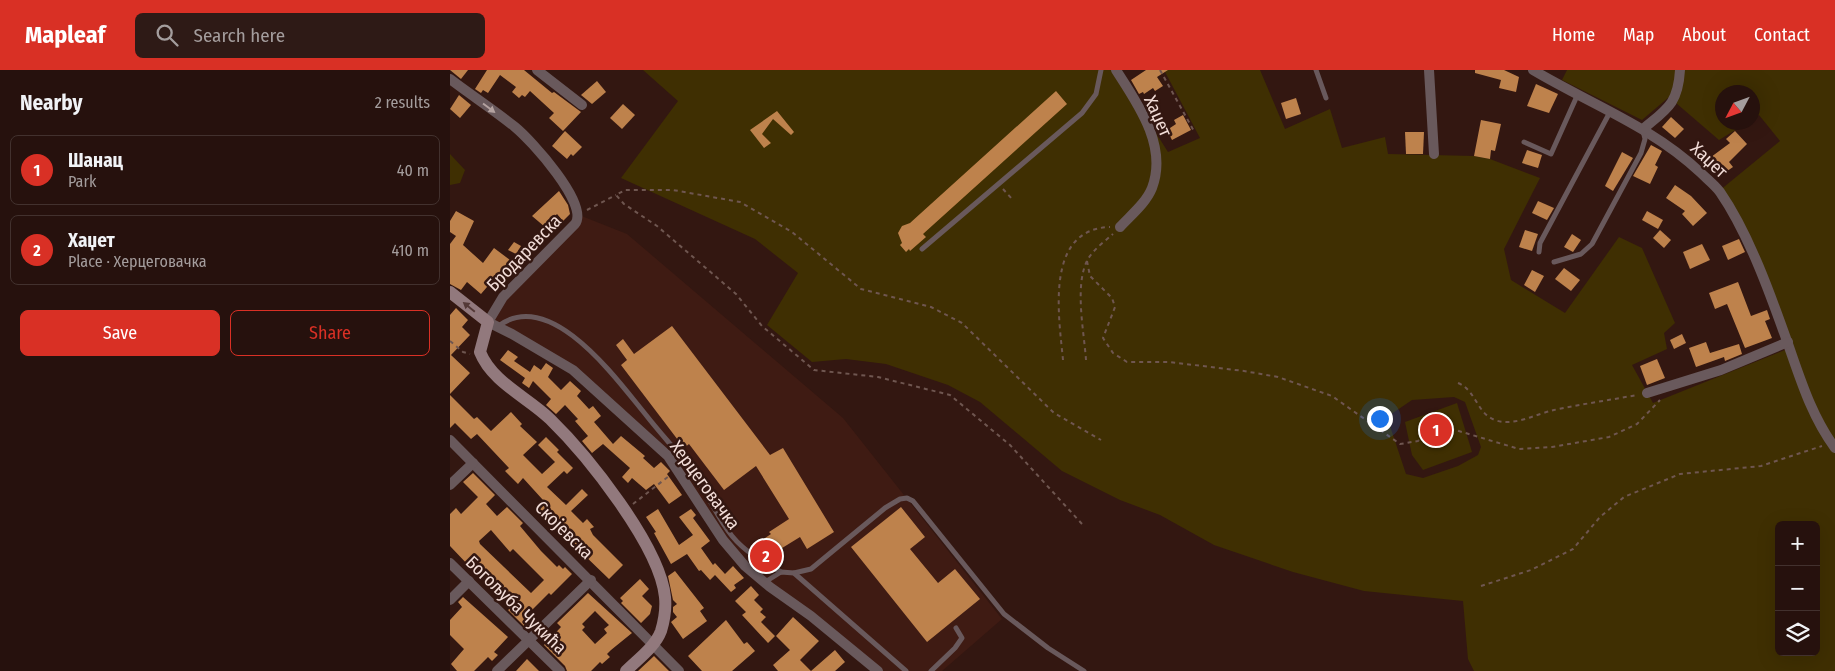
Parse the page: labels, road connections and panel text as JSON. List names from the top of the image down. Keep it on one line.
{"streets":{"street":["Хаџет","Бродаревска","Херцеговачка","Скојевска","Богољуба Чукића"]},"crossings":[["Бродаревска","Херцеговачка"]],"one_way":["Бродаревска"],"north":"bottom left","page":{"header":"Mapleaf","search":"Search here","nav":["Home","Map","About","Contact"],"heading":["Nearby","2 results"],"list":[{"mark":"1","name":"Шанац","note":"Park","value":"40 m"},{"mark":"2","name":"Хаџет","note":"Place · Херцеговачка","value":"410 m"}],"buttons":["Save","Share"],"pins":["1","2"],"map_buttons":["+","−"]}}
